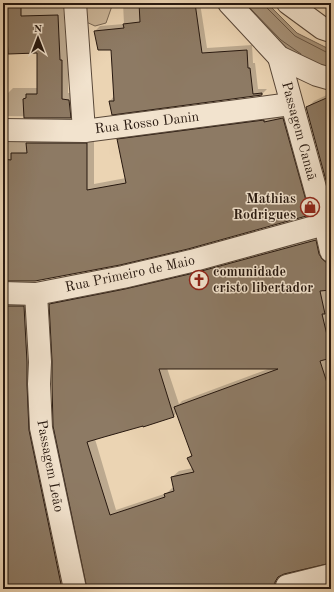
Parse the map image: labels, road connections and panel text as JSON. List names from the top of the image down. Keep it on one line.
{"streets":{"street":["Rua Rosso Danin","Passagem Canaã","Rua Primeiro de Maio","Passagem Leão"]},"crossings":[["Rua Rosso Danin","Passagem Canaã"],["Passagem Canaã","Rua Primeiro de Maio"],["Rua Primeiro de Maio","Passagem Leão"]],"places":{"shop":["Mathias Rodrigues"],"church":["comunidade cristo libertador"]},"north":"top"}
